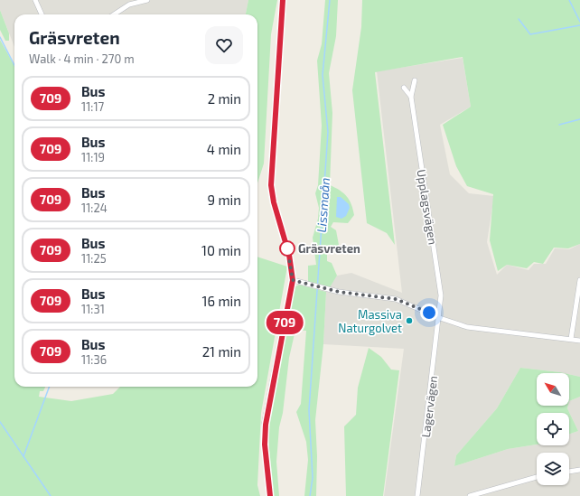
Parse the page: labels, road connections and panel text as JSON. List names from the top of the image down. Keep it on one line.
{"streets":{"street":["Upplagsvägen","Lagervägen"]},"crossings":[["Upplagsvägen","Lagervägen"]],"water":["Lissmaån"],"places":["Gräsvreten","Massiva Naturgolvet"],"lines":["bus line 709"],"north":"top left","page":{"on_map":"709","heading":["Gräsvreten","Walk · 4 min · 270 m"],"list":[{"mark":"709","name":"Bus","note":"11:17","value":"2 min"},{"mark":"709","name":"Bus","note":"11:19","value":"4 min"},{"mark":"709","name":"Bus","note":"11:24","value":"9 min"},{"mark":"709","name":"Bus","note":"11:25","value":"10 min"},{"mark":"709","name":"Bus","note":"11:31","value":"16 min"},{"mark":"709","name":"Bus","note":"11:36","value":"21 min"}]}}
